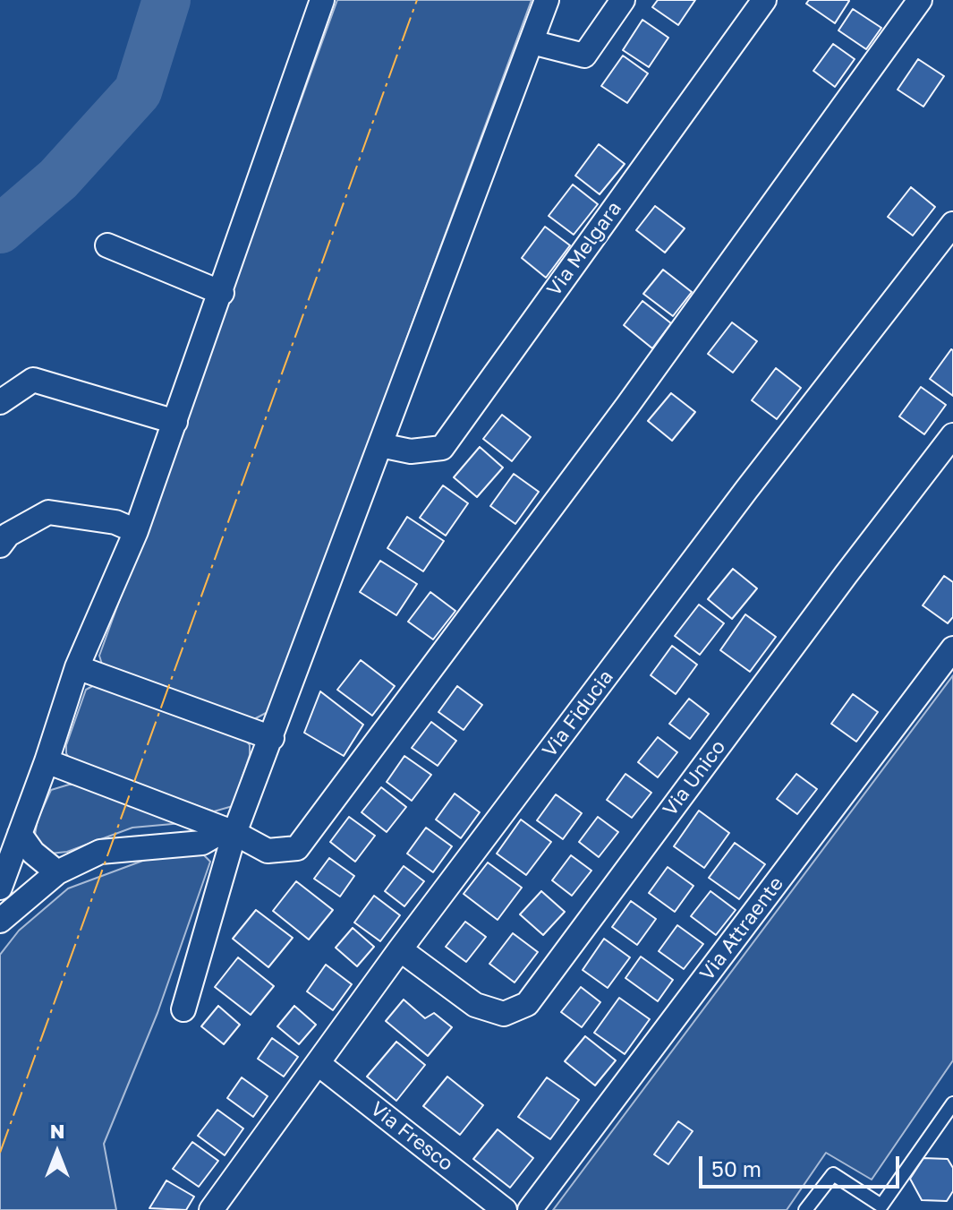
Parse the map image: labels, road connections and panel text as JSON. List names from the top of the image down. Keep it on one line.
{"streets":{"street":["Via Melgara","Via Fiducia","Via Unico","Via Attraente","Via Fresco"]},"crossings":[["Via Fiducia","Via Unico"],["Via Fiducia","Via Fresco"]],"scale_bar":"50 m","north":"top"}
